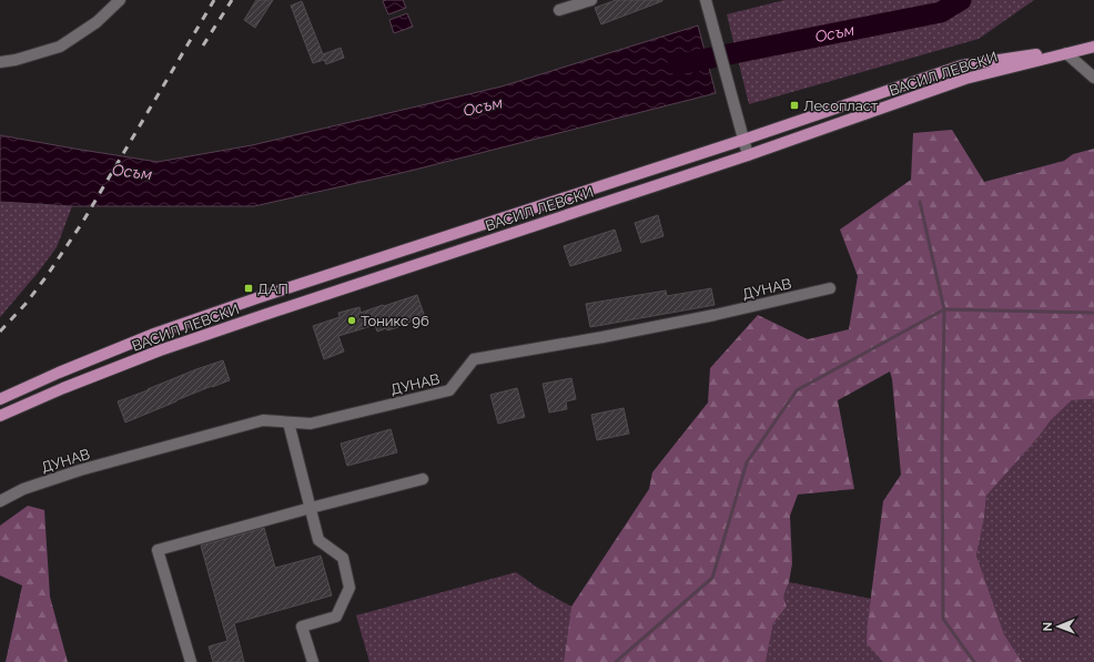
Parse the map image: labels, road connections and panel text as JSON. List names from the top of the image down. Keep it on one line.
{"streets":{"main road":["ВАСИЛ ЛЕВСКИ"],"street":["ДУНАВ"]},"water":["Осъм"],"places":{"transit":["Лесопласт","ДАП"],"other":["Тоникс 96"]},"north":"left"}
